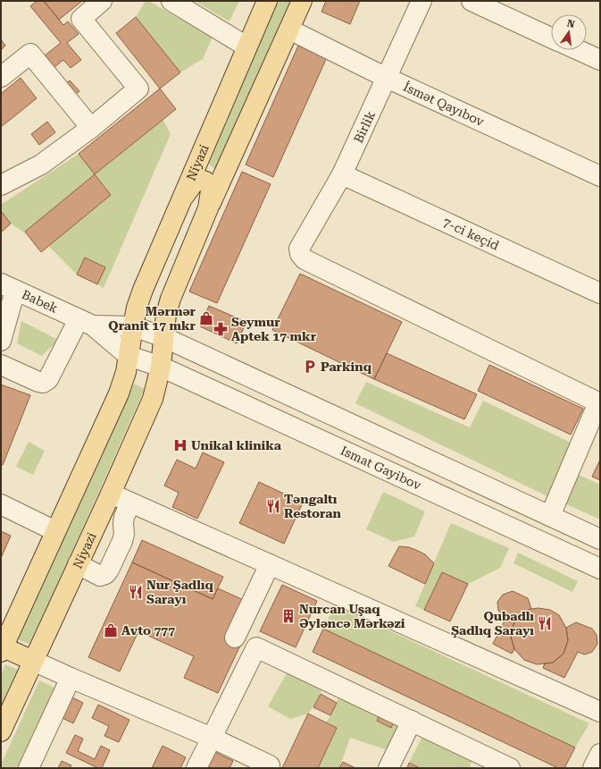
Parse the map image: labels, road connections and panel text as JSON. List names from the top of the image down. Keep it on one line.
{"streets":{"main road":["Niyazi"],"street":["İsmət Qayıbov","Birlik","7-ci keçid","Babek","Ismat Gayibov"]},"crossings":[["İsmət Qayıbov","Birlik"],["Birlik","7-ci keçid"],["Niyazi","Ismat Gayibov"]],"places":{"shop":["Mərmər Qranit 17 mkr","Avto 777"],"pharmacy":["Seymur Aptek 17 mkr"],"parking":["Parkinq"],"hospital":["Unikal klinika"],"restaurant":["Tәngaltı Restoran","Nur Şadlıq Sarayı","Qubadlı Şadlıq Sarayı"],"building":["Nurcan Uşaq Əyləncə Mərkəzi"]},"north":"top"}
